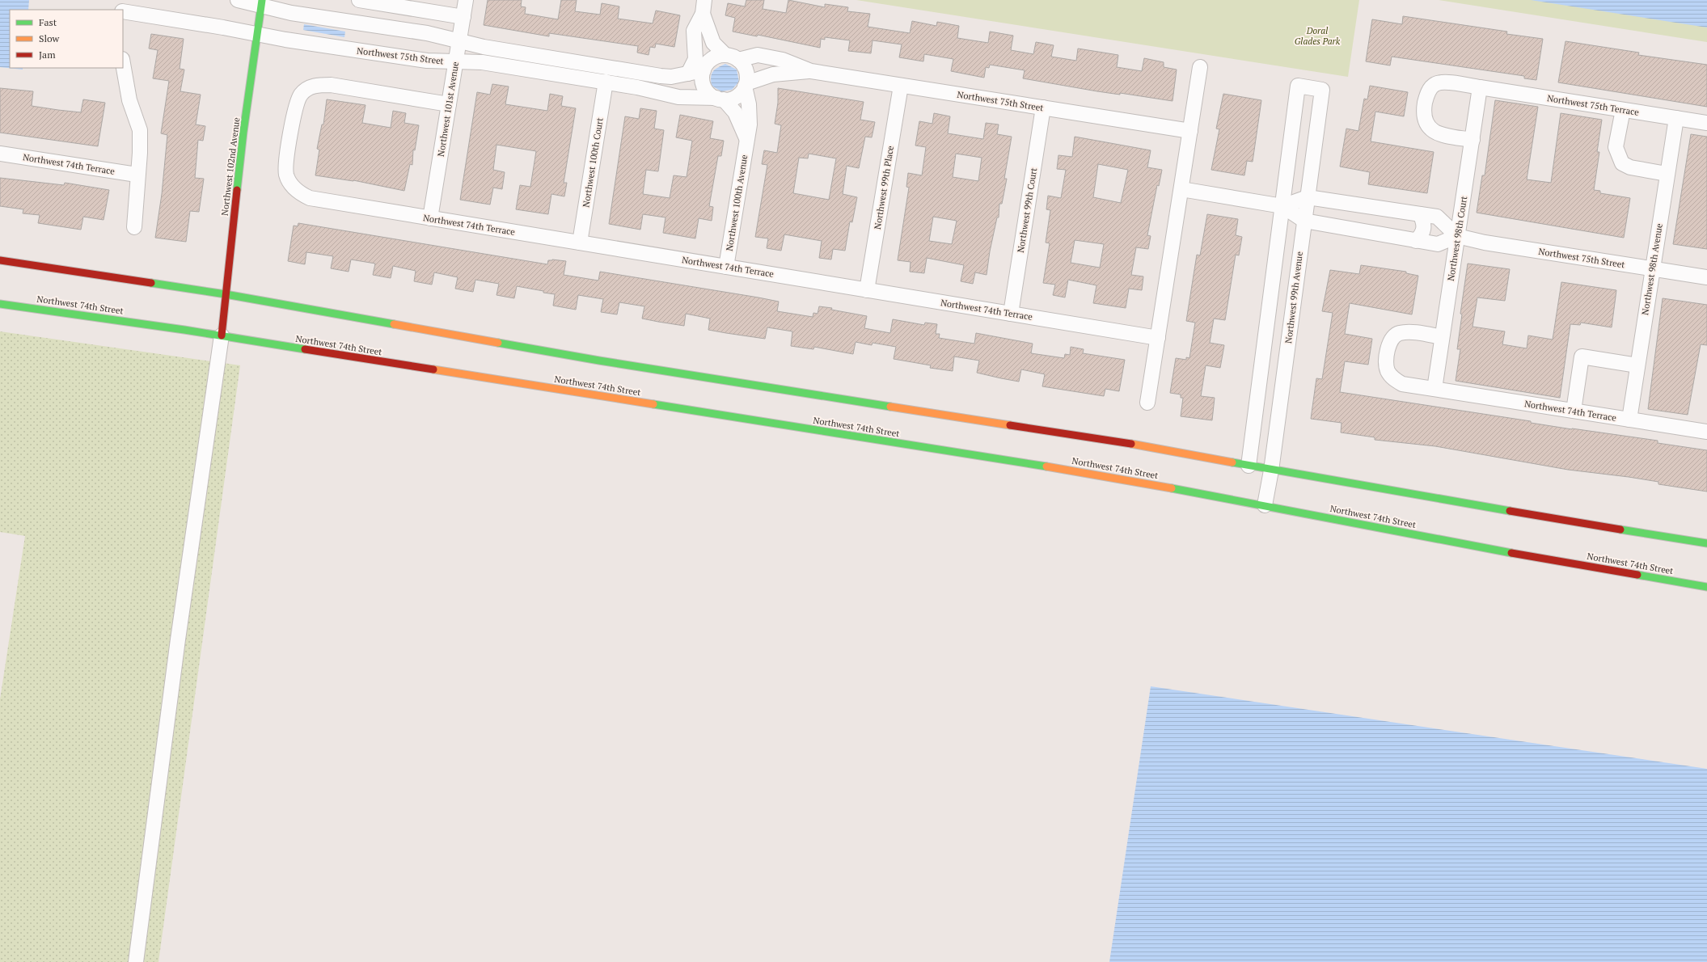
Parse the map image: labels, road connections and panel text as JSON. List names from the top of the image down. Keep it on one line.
{"streets":{"main road":["Northwest 102nd Avenue","Northwest 74th Street"],"street":["Northwest 75th Street","Northwest 75th Terrace","Northwest 101st Avenue","Northwest 100th Court","Northwest 74th Terrace","Northwest 99th Place","Northwest 100th Avenue","Northwest 99th Court","Northwest 98th Court","Northwest 98th Avenue","Northwest 99th Avenue"]},"crossings":[["Northwest 75th Street","Northwest 101st Avenue"],["Northwest 75th Street","Northwest 100th Court"],["Northwest 75th Street","Northwest 102nd Avenue"],["Northwest 75th Street","Northwest 99th Place"],["Northwest 75th Street","Northwest 100th Avenue"],["Northwest 75th Street","Northwest 99th Court"],["Northwest 75th Street","Northwest 98th Court"],["Northwest 75th Street","Northwest 98th Avenue"],["Northwest 75th Terrace","Northwest 98th Court"],["Northwest 75th Terrace","Northwest 98th Avenue"],["Northwest 101st Avenue","Northwest 74th Terrace"],["Northwest 100th Court","Northwest 74th Terrace"],["Northwest 74th Terrace","Northwest 99th Place"],["Northwest 74th Terrace","Northwest 100th Avenue"],["Northwest 74th Terrace","Northwest 99th Court"],["Northwest 74th Terrace","Northwest 98th Court"],["Northwest 74th Terrace","Northwest 98th Avenue"],["Northwest 102nd Avenue","Northwest 74th Street"],["Northwest 99th Avenue","Northwest 74th Street"]],"parks":["Doral Glades Park"],"legend":["Fast","Slow","Jam"]}
